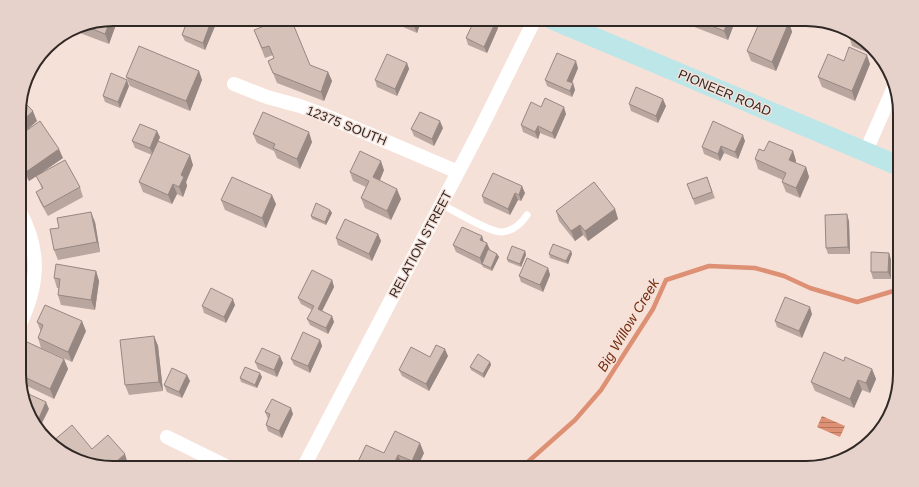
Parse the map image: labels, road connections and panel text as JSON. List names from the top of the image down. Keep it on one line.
{"streets":{"street":["PIONEER ROAD","12375 SOUTH","RELATION STREET"]},"crossings":[["12375 SOUTH","RELATION STREET"]],"water":["Big Willow Creek"]}
